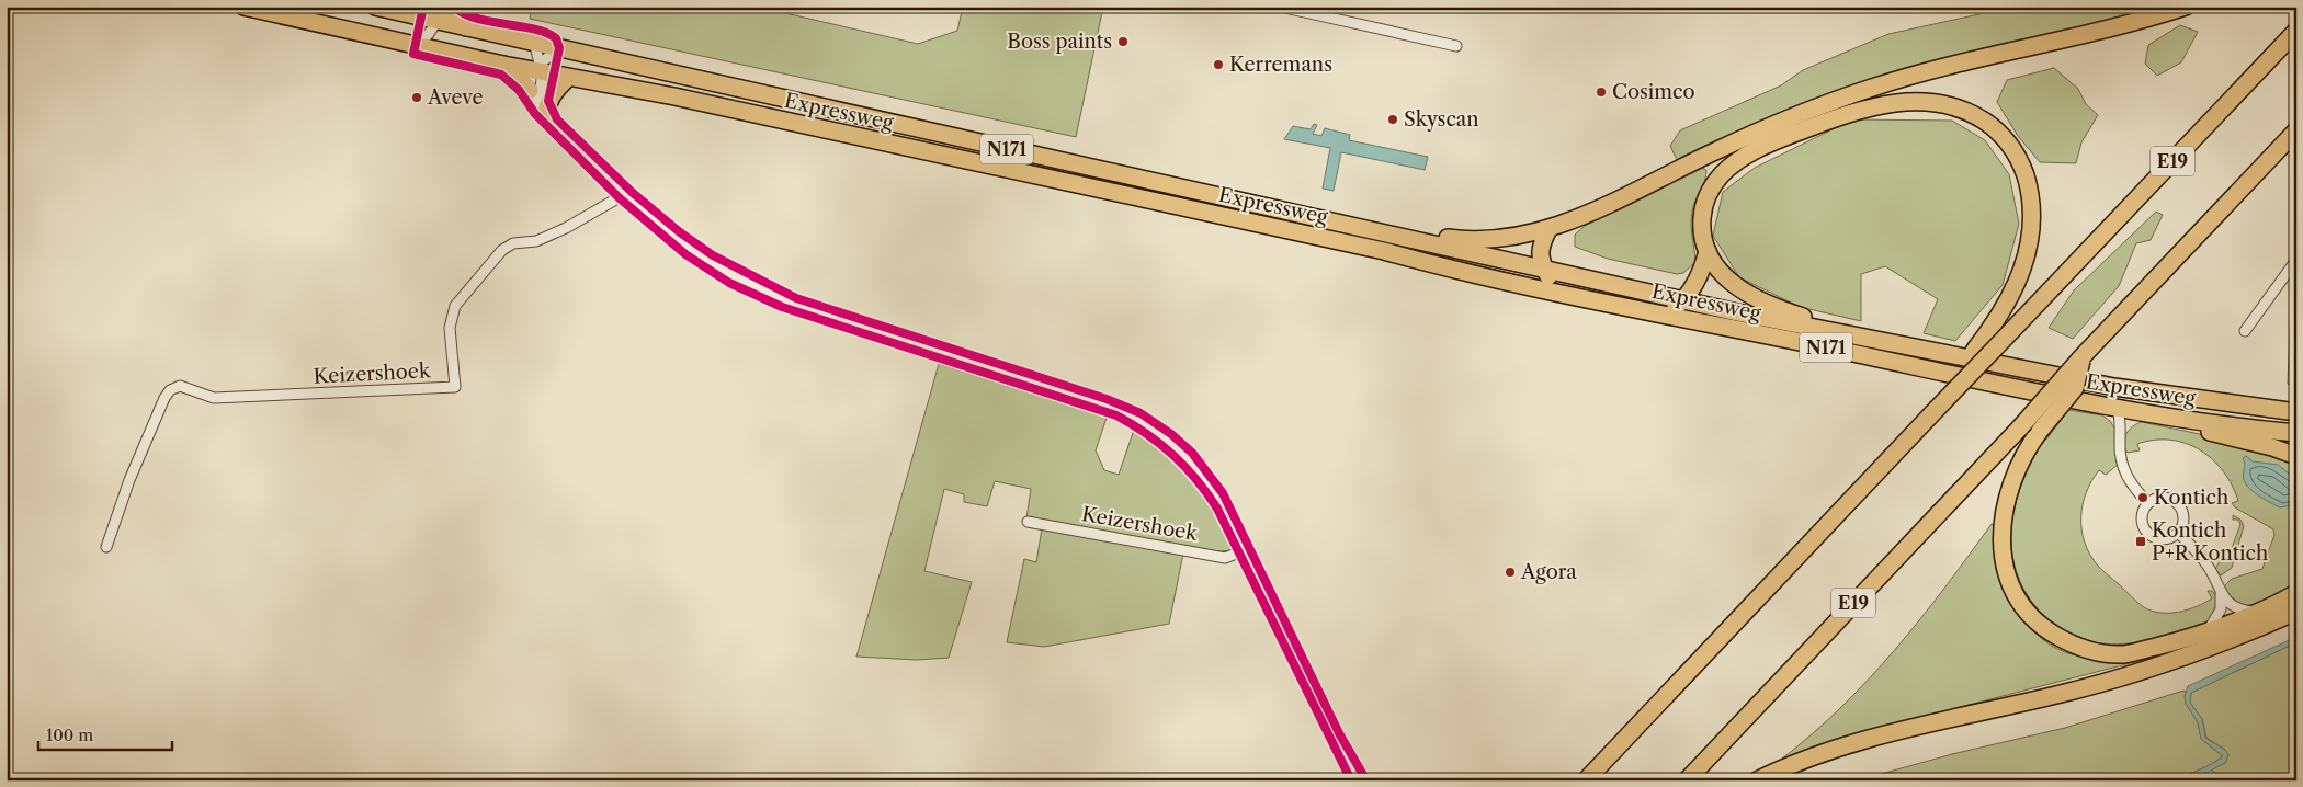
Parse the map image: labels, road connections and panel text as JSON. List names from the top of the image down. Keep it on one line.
{"streets":{"highway":["Expressweg","N171","E19"],"street":["Keizershoek"]},"places":{"other":["Boss paints","Kerremans","Cosimco","Aveve","Skyscan","Kontich","Agora"],"transit":["Kontich P+R Kontich"]},"scale_bar":"100 m"}
